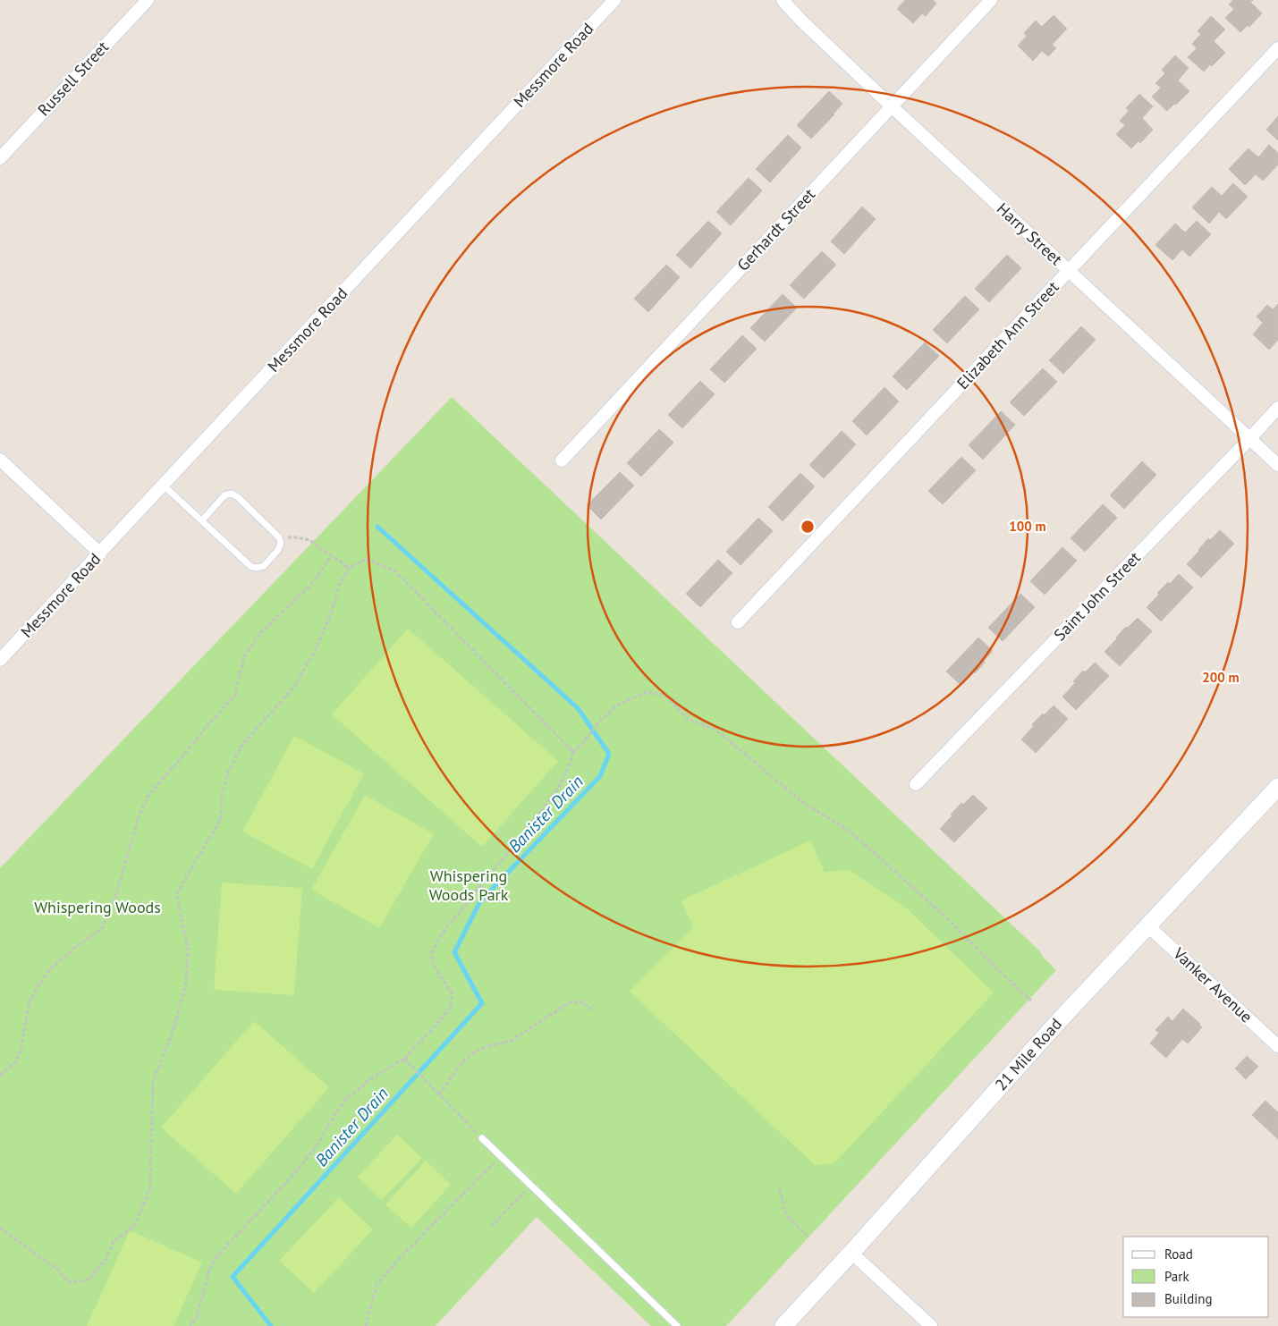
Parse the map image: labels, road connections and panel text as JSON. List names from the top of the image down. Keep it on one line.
{"streets":{"street":["Messmore Road","Russell Street","Gerhardt Street","Harry Street","Elizabeth Ann Street","Saint John Street","Vanker Avenue","21 Mile Road"]},"crossings":[["Gerhardt Street","Harry Street"],["Harry Street","Elizabeth Ann Street"],["Harry Street","Saint John Street"],["Vanker Avenue","21 Mile Road"]],"water":["Banister Drain"],"parks":["Whispering Woods Park","Whispering Woods"],"legend":["Road","Park","Building"],"rings":["100 m","200 m"]}
